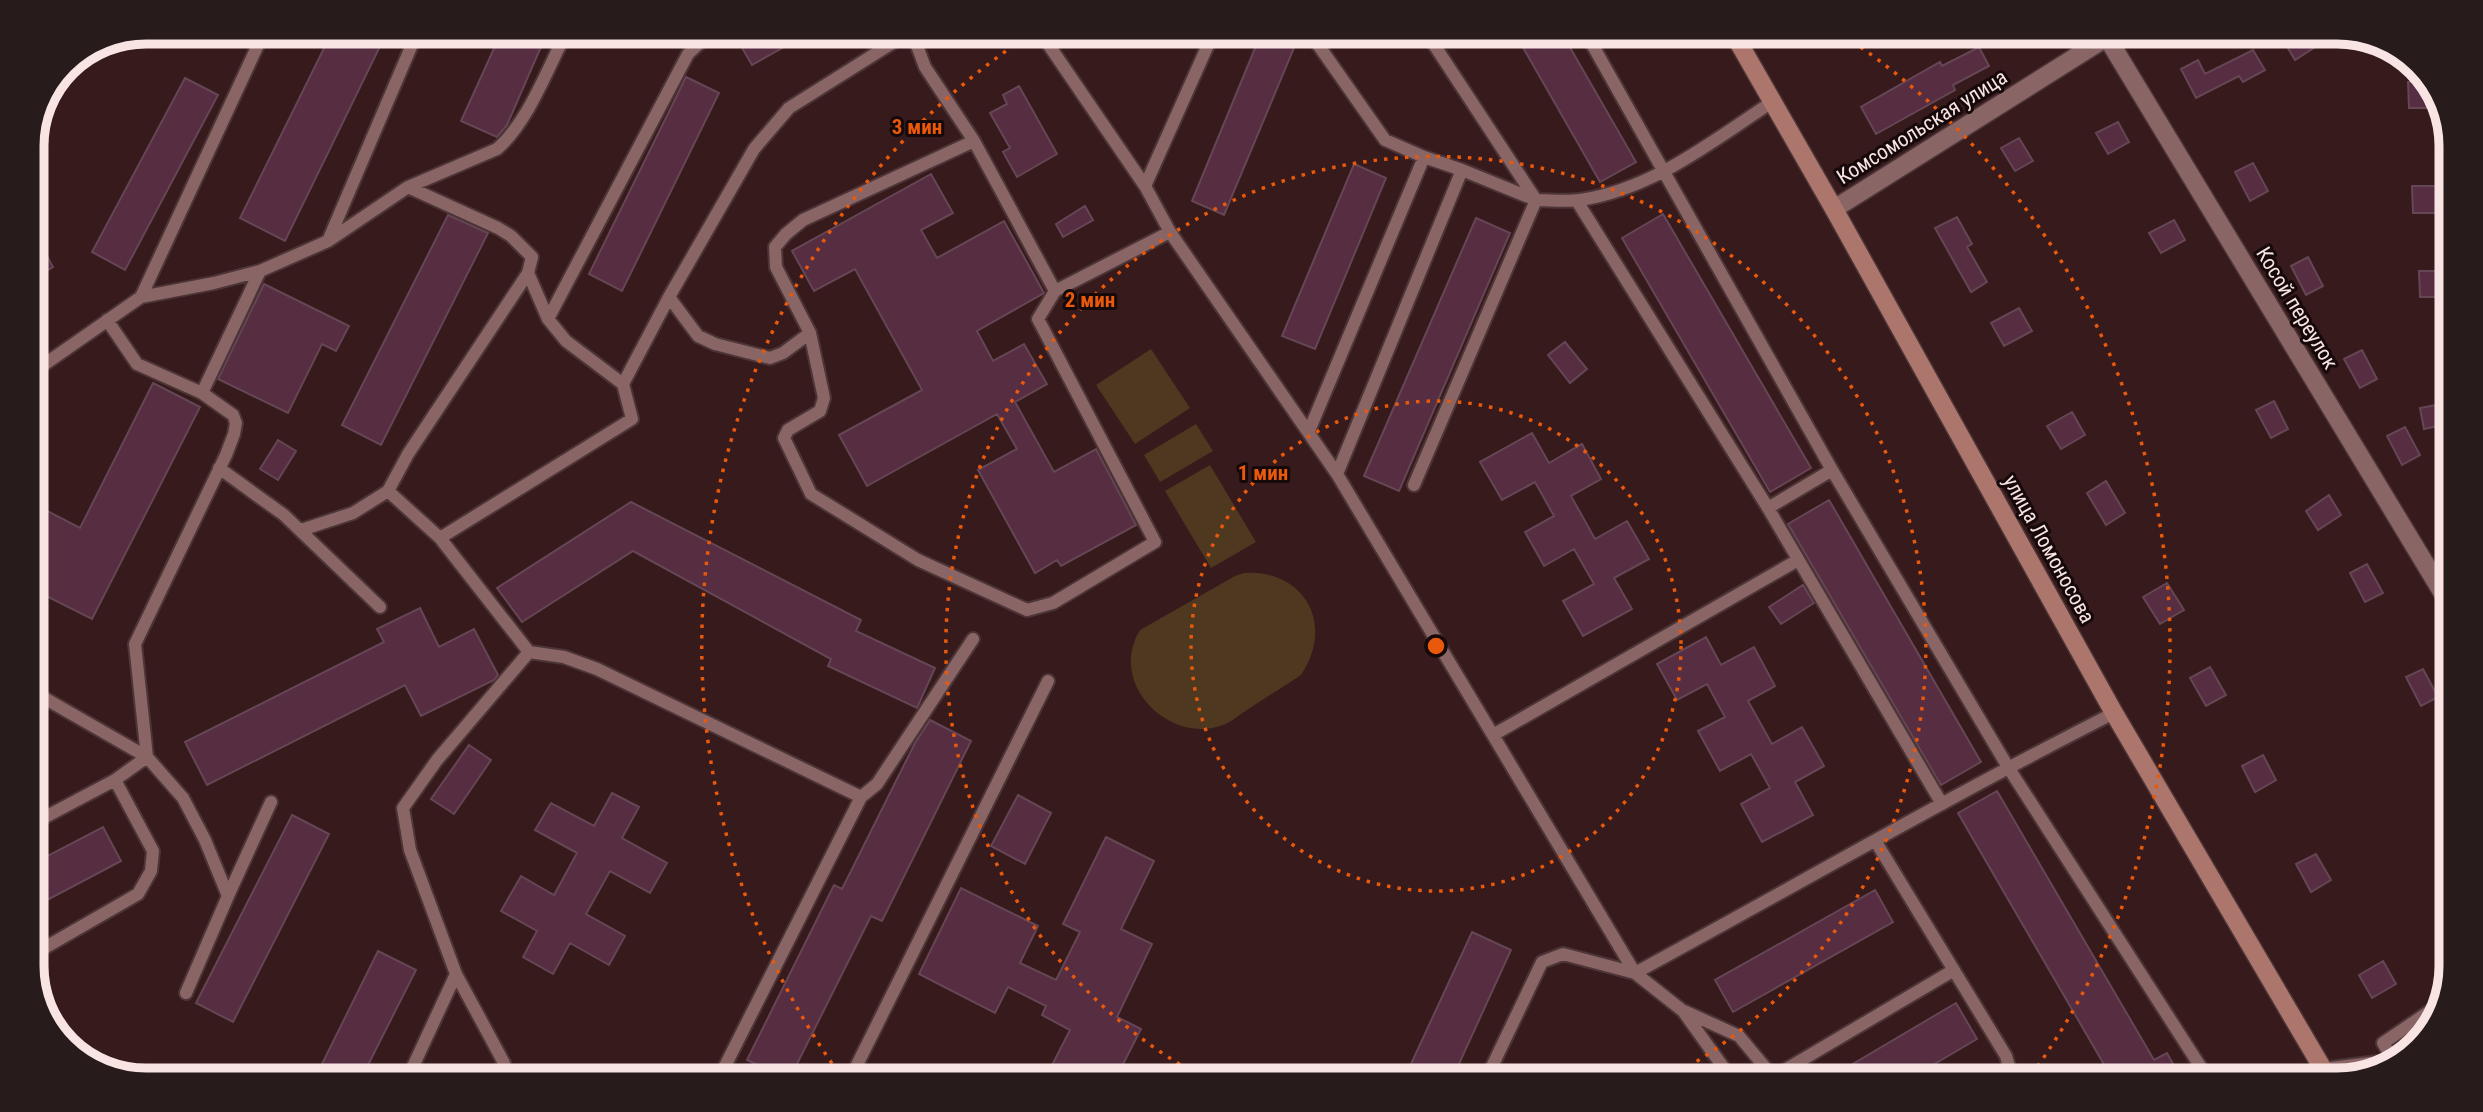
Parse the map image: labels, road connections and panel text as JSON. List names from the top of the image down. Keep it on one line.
{"streets":{"main road":["улица Ломоносова"],"street":["Комсомольская улица","Косой переулок"]},"crossings":[["Комсомольская улица","улица Ломоносова"]],"rings":["3 мин","2 мин","1 мин"]}
